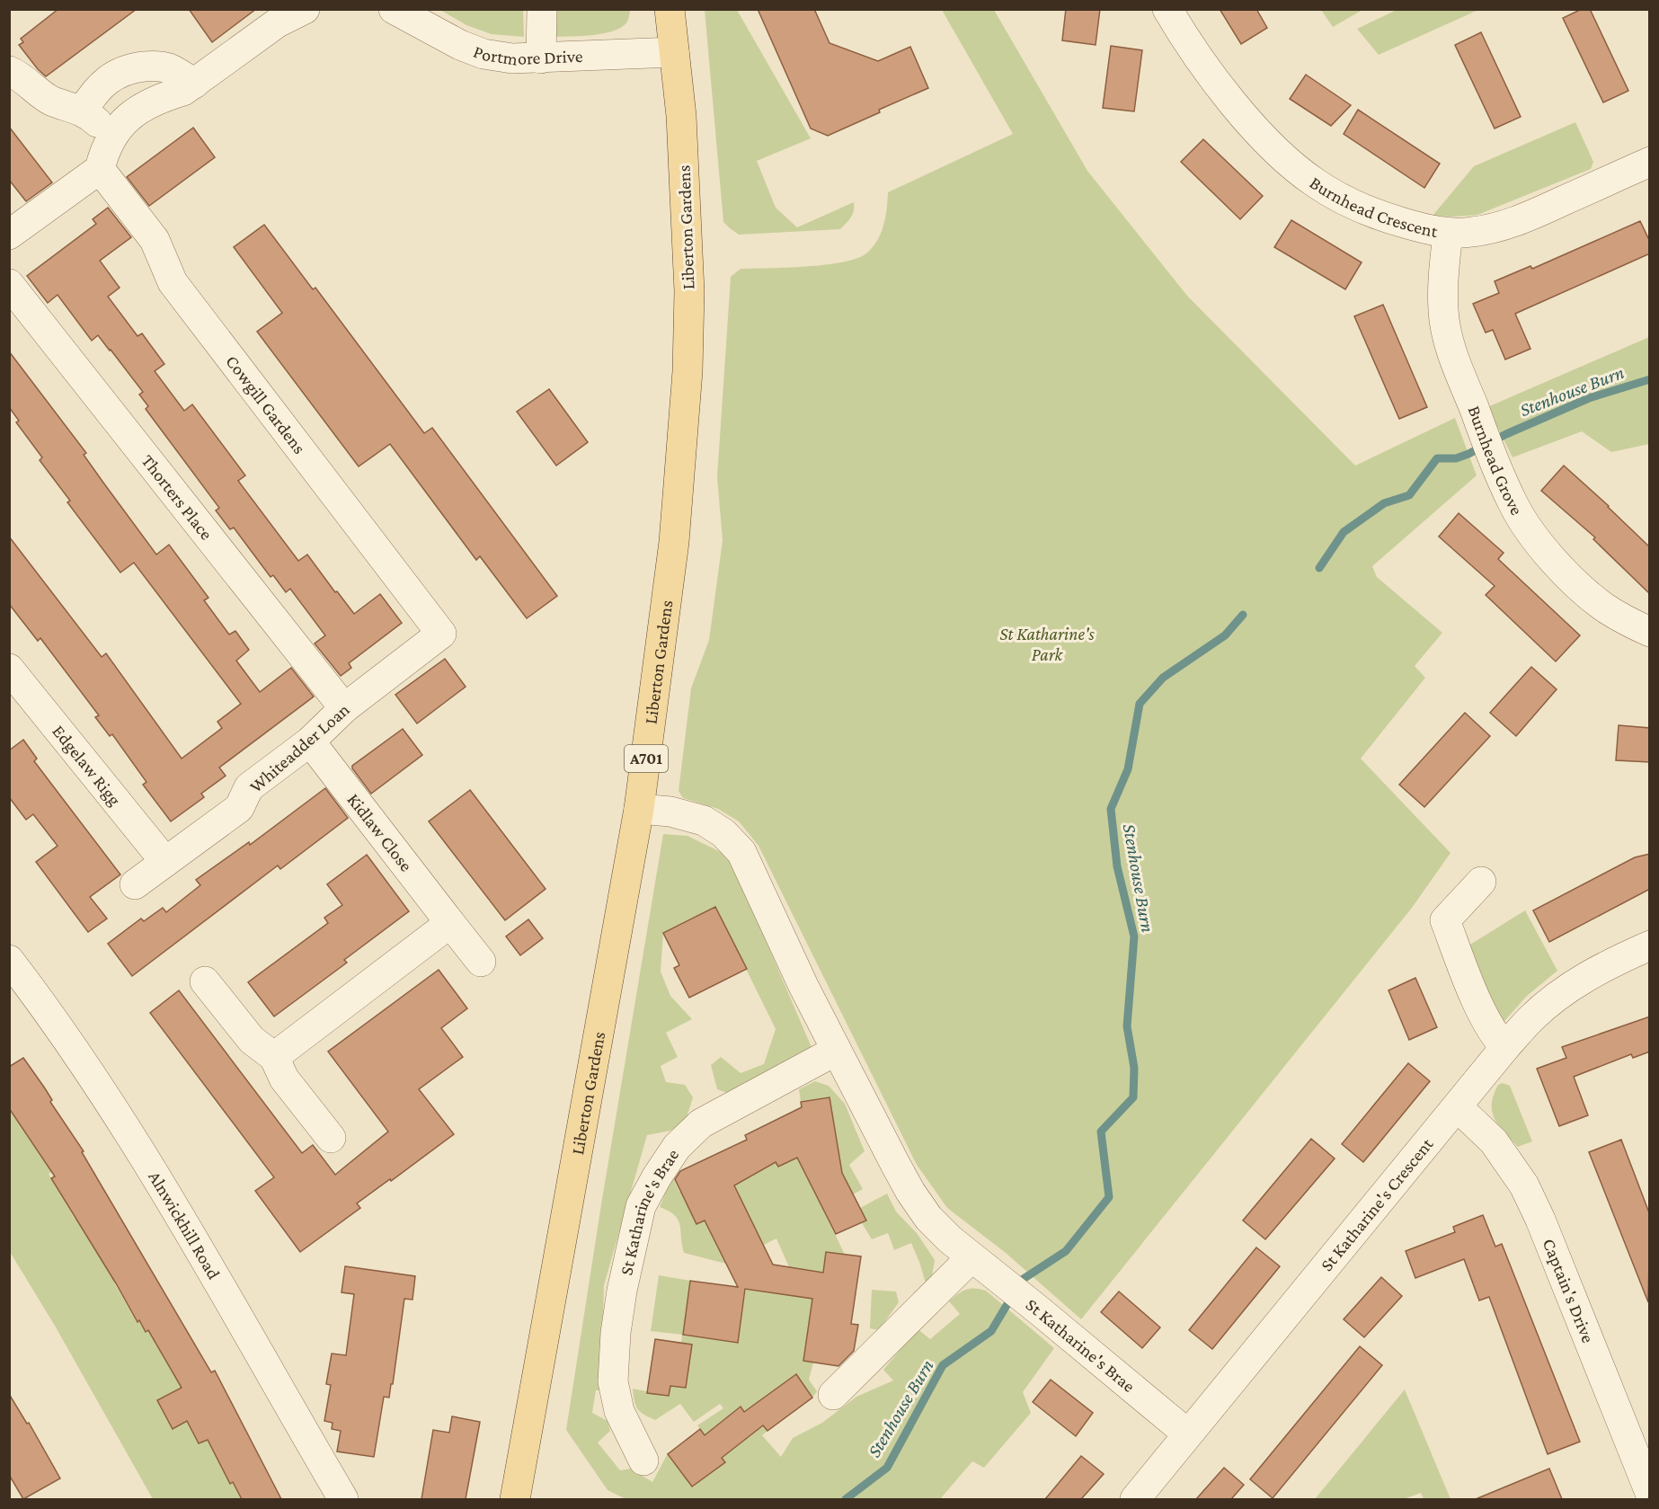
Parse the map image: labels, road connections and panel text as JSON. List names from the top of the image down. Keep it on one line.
{"streets":{"main road":["Liberton Gardens","A701"],"street":["Portmore Drive","Burnhead Crescent","Cowgill Gardens","Burnhead Grove","Thorters Place","Whiteadder Loan","Edgelaw Rigg","Kidlaw Close","St Katharine's Crescent","St Katharine's Brae","Alnwickhill Road","Captain's Drive"]},"crossings":[["Portmore Drive","Liberton Gardens"],["Burnhead Crescent","Burnhead Grove"],["Liberton Gardens","St Katharine's Brae"],["Cowgill Gardens","Whiteadder Loan"],["Thorters Place","Whiteadder Loan"],["Whiteadder Loan","Edgelaw Rigg"],["Whiteadder Loan","Kidlaw Close"],["St Katharine's Crescent","St Katharine's Brae"],["St Katharine's Crescent","Captain's Drive"]],"water":["Stenhouse Burn"],"parks":["St Katharine's Park"]}
